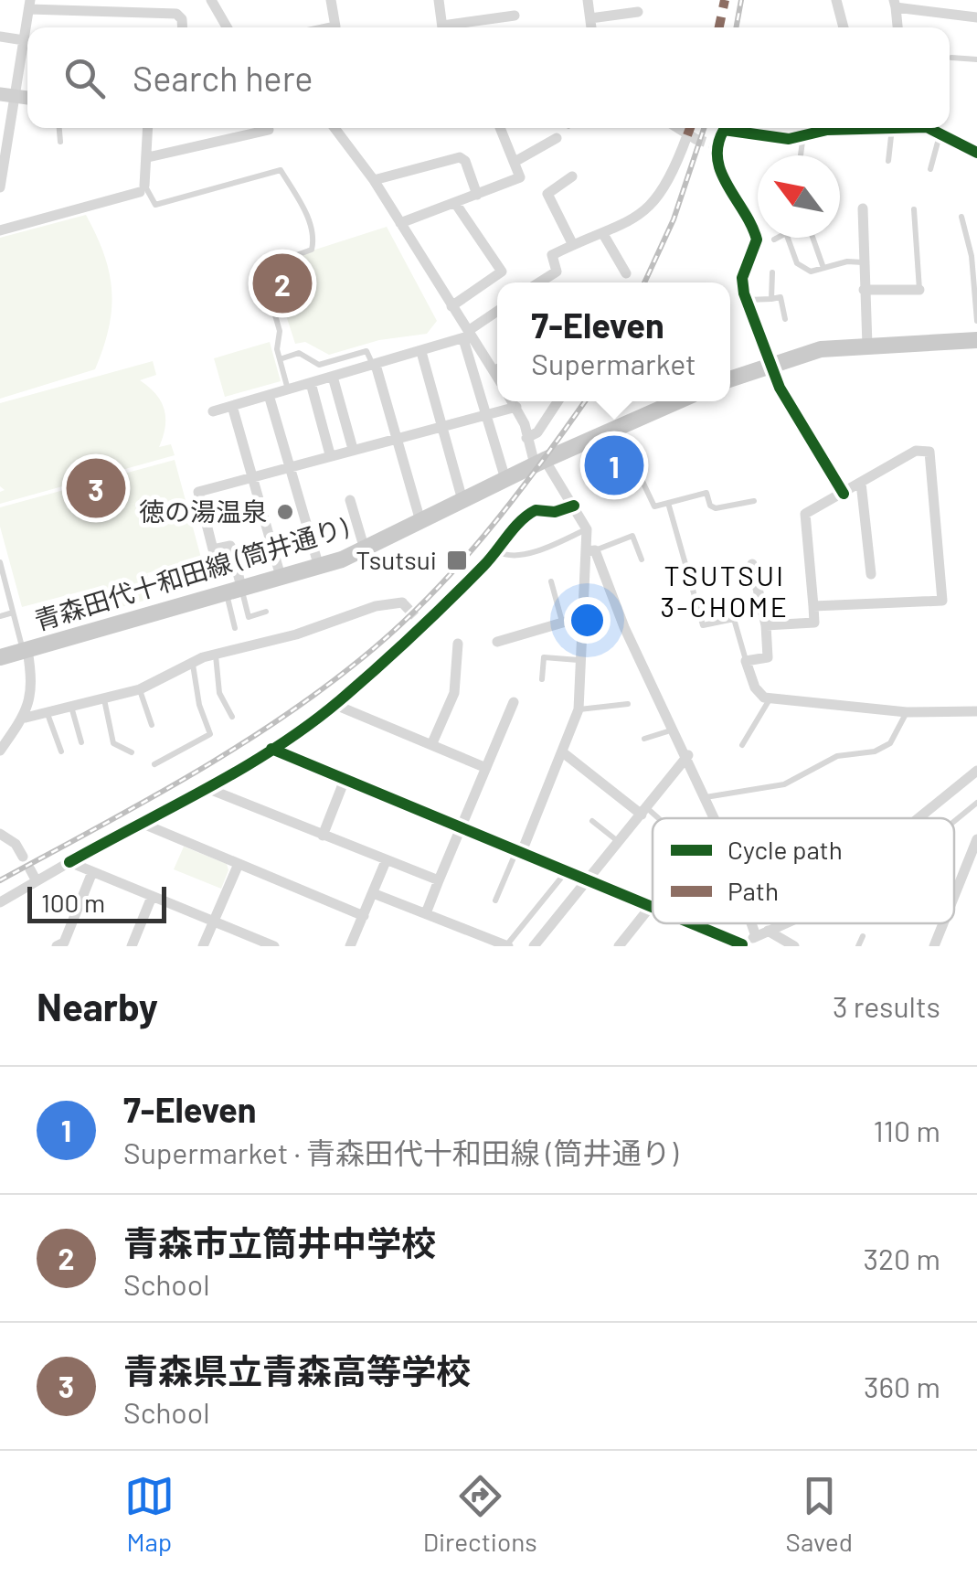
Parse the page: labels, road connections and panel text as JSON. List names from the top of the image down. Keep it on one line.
{"streets":{"main road":["青森田代十和田線 (筒井通り)"]},"districts":["TSUTSUI 3-CHOME"],"places":{"other":["徳の湯温泉"],"transit":["Tsutsui"]},"legend":["Cycle path","Path"],"scale_bar":"100 m","north":"top left","page":{"search":"Search here","pins":["2","1","3"],"popup":["7-Eleven","Supermarket"],"scale":"100 m","heading":["Nearby","3 results"],"list":[{"mark":"1","name":"7-Eleven","note":"Supermarket · 青森田代十和田線 (筒井通り)","value":"110 m"},{"mark":"2","name":"青森市立筒井中学校","note":"School","value":"320 m"},{"mark":"3","name":"青森県立青森高等学校","note":"School","value":"360 m"}],"nav":["Map","Directions","Saved"]}}
